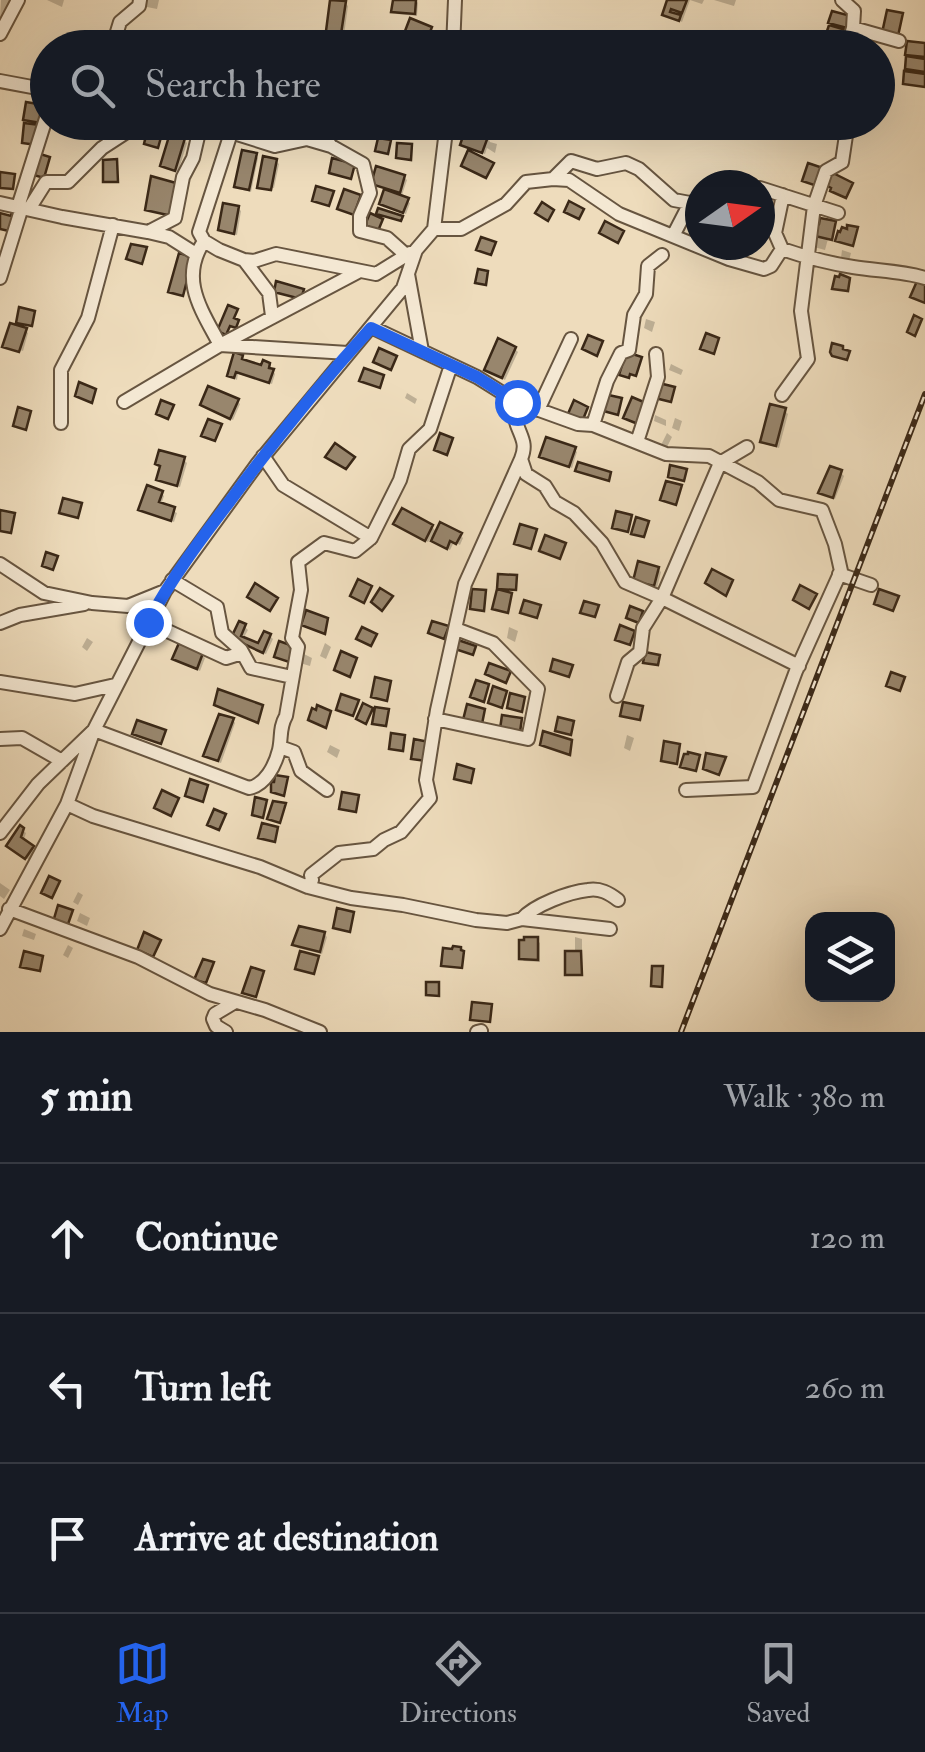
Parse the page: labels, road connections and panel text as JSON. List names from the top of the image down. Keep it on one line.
{"north":"right","page":{"search":"Search here","heading":["5 min","Walk · 380 m"],"list":[["Continue","120 m"],["Turn left","260 m"],"Arrive at destination"],"nav":["Map","Directions","Saved"]}}
